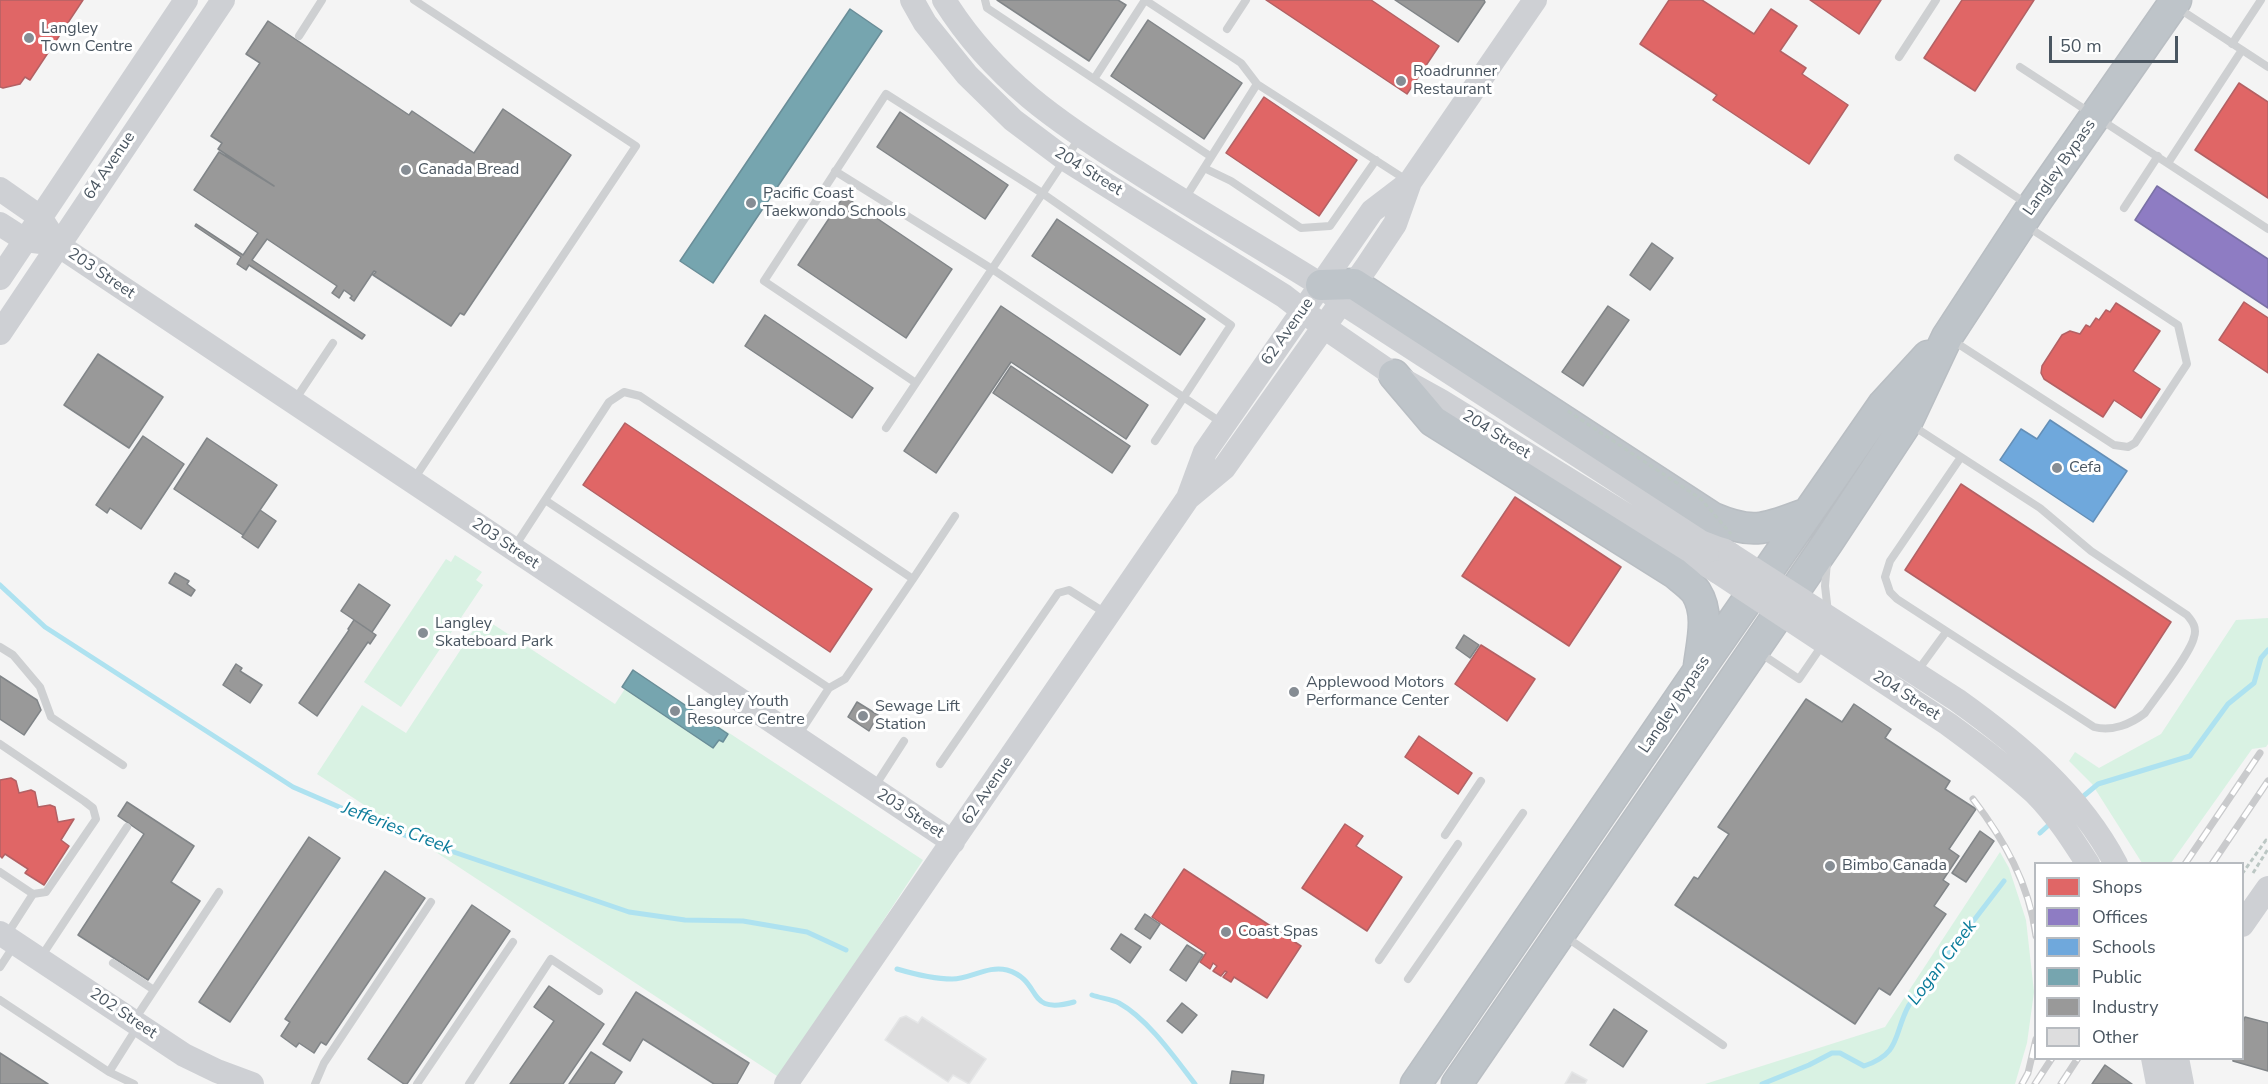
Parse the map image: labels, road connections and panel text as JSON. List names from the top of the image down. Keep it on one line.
{"streets":{"highway":["Langley Bypass"],"main road":["64 Avenue","204 Street","203 Street","62 Avenue","202 Street"]},"crossings":[["64 Avenue","203 Street"],["204 Street","62 Avenue"],["203 Street","62 Avenue"]],"water":["Jefferies Creek","Logan Creek"],"places":["Langley Town Centre","Roadrunner Restaurant","Canada Bread","Pacific Coast Taekwondo Schools","Cefa","Langley Skateboard Park","Applewood Motors Performance Center","Langley Youth Resource Centre","Sewage Lift Station","Bimbo Canada","Coast Spas"],"legend":["Shops","Offices","Schools","Public","Industry","Other"],"scale_bar":"50 m"}
